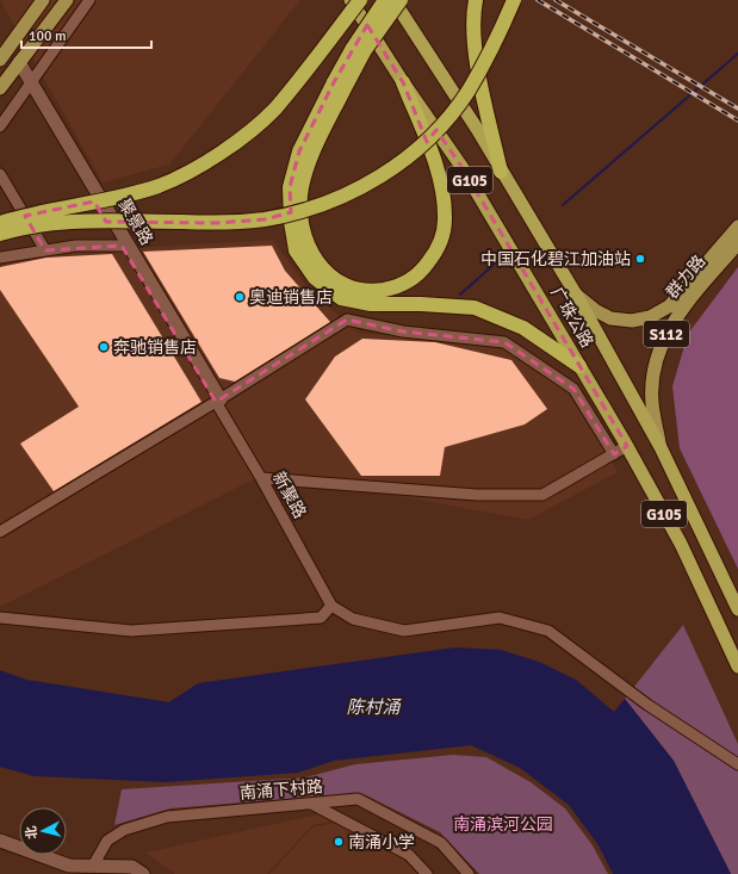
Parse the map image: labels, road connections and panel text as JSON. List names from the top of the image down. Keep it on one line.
{"streets":{"highway":["G105","广珠公路"],"main road":["群力路","S112"],"street":["聚景路","新聚路","南涌下村路"]},"crossings":[["聚景路","新聚路"],["群力路","广珠公路"]],"water":["陈村涌"],"parks":["南涌滨河公园"],"places":["中国石化碧江加油站","奥迪销售店","奔驰销售店","南涌小学"],"scale_bar":"100 m","north":"left"}
